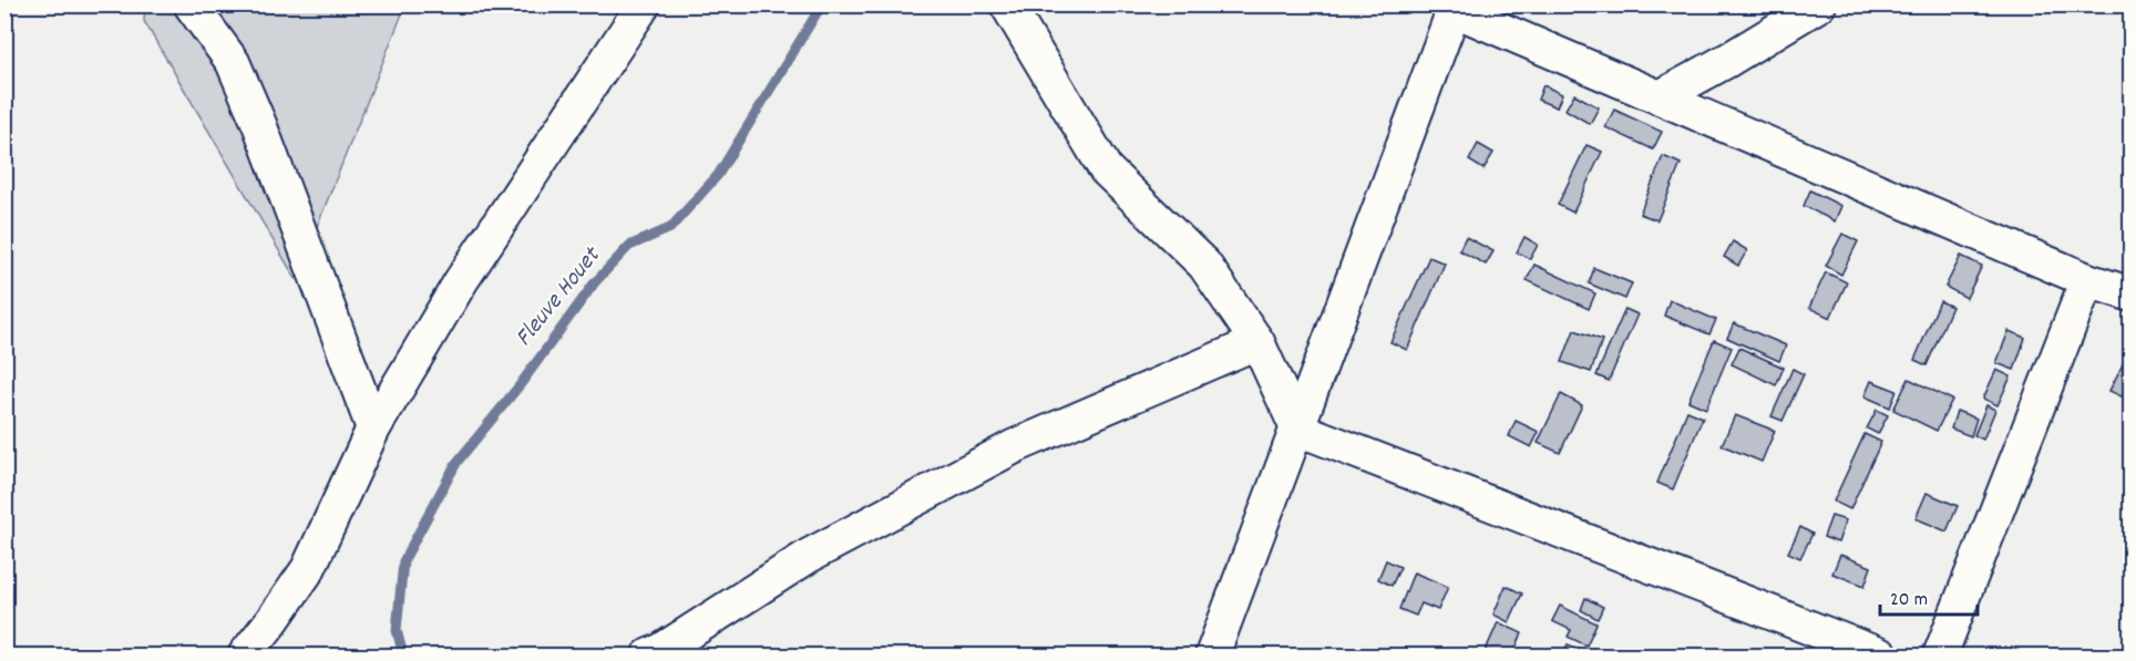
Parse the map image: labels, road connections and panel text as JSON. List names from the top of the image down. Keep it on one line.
{"water":["Fleuve Houet"],"scale_bar":"20 m"}
